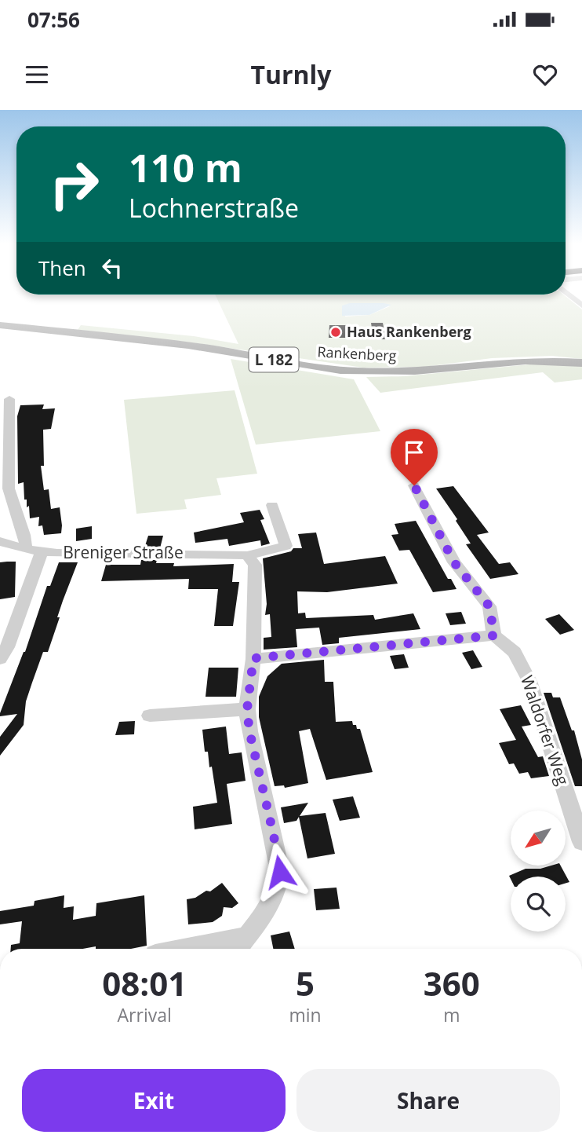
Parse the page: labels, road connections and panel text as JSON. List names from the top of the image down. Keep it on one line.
{"streets":{"main road":["Rankenberg","L 182"],"street":["Breniger Straße","Waldorfer Weg"]},"places":["Haus Rankenberg"],"north":"bottom left","page":{"status":"07:56","header":"Turnly","turn":["110 m","Lochnerstraße"],"then":"Then","eta":["08:01","Arrival","5","min","360","m"],"buttons":["Exit","Share"]}}
